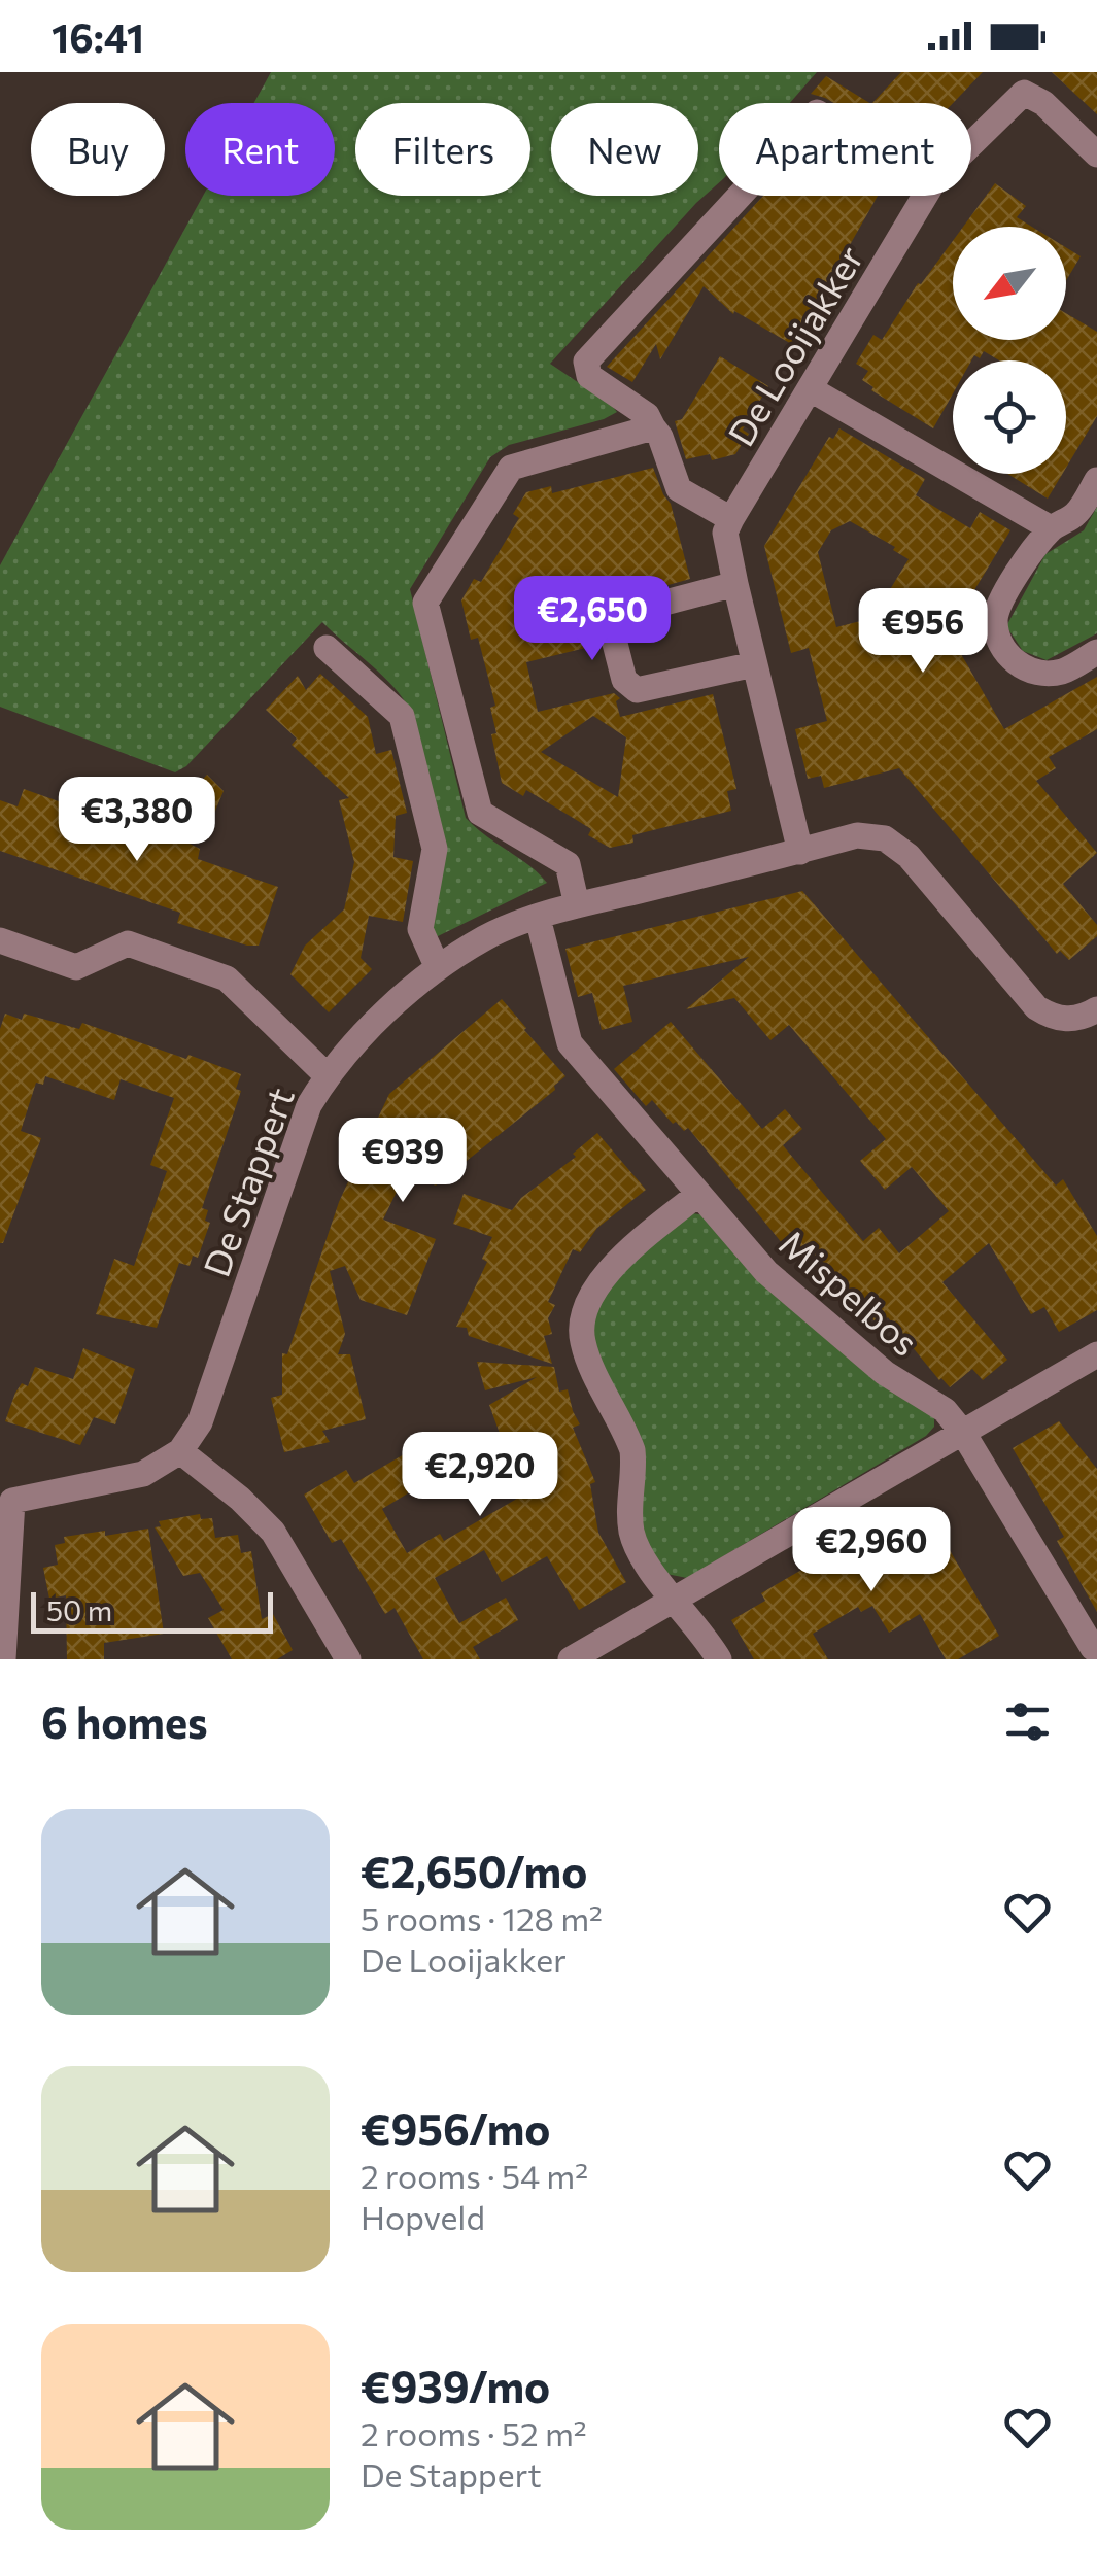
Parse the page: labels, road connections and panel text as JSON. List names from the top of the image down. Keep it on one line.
{"streets":{"street":["De Looijakker","De Stappert","Mispelbos"]},"crossings":[["De Stappert","Mispelbos"]],"scale_bar":"50 m","north":"bottom left","page":{"status":"16:41","chip":["Buy","Rent","Filters","New","Apartment"],"price":["€2,650","€956","€3,380","€939","€2,920","€2,960"],"scale":"50 m","heading":"6 homes","list":[{"name":"€2,650/mo","note":"5 rooms · 128 m² · De Looijakker"},{"name":"€956/mo","note":"2 rooms · 54 m² · Hopveld"},{"name":"€939/mo","note":"2 rooms · 52 m² · De Stappert"}]}}
